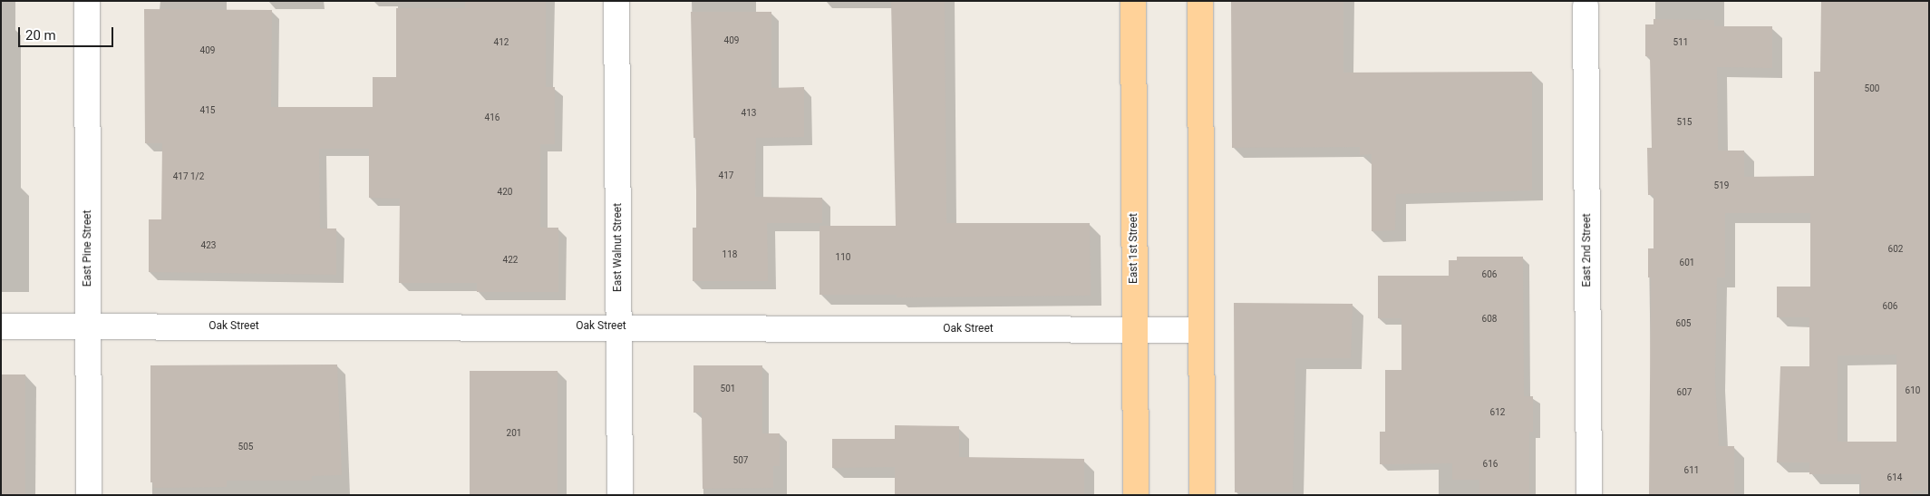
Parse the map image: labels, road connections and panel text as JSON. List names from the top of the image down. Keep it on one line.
{"streets":{"main road":["East 1st Street"],"street":["East Walnut Street","East Pine Street","East 2nd Street","Oak Street"]},"crossings":[["East Walnut Street","Oak Street"],["East Pine Street","Oak Street"],["East 1st Street","Oak Street"]],"house_numbers":["409","412","511","409","500","415","413","416","515","417","417 1/2","519","420","423","602","118","110","422","601","606","606","608","605","501","610","607","612","201","505","507","616","611","614"],"scale_bar":"20 m"}
